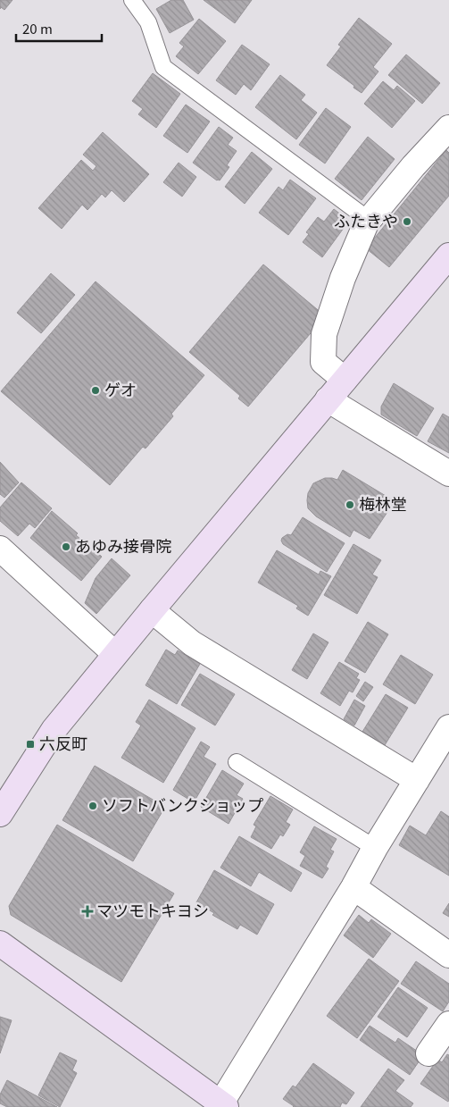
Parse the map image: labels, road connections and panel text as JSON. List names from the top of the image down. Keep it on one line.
{"places":{"other":["ふたきや","ゲオ","梅林堂","あゆみ接骨院","ソフトバンクショップ"],"transit":["六反町"],"health":["マツモトキヨシ"]},"scale_bar":"20 m"}
